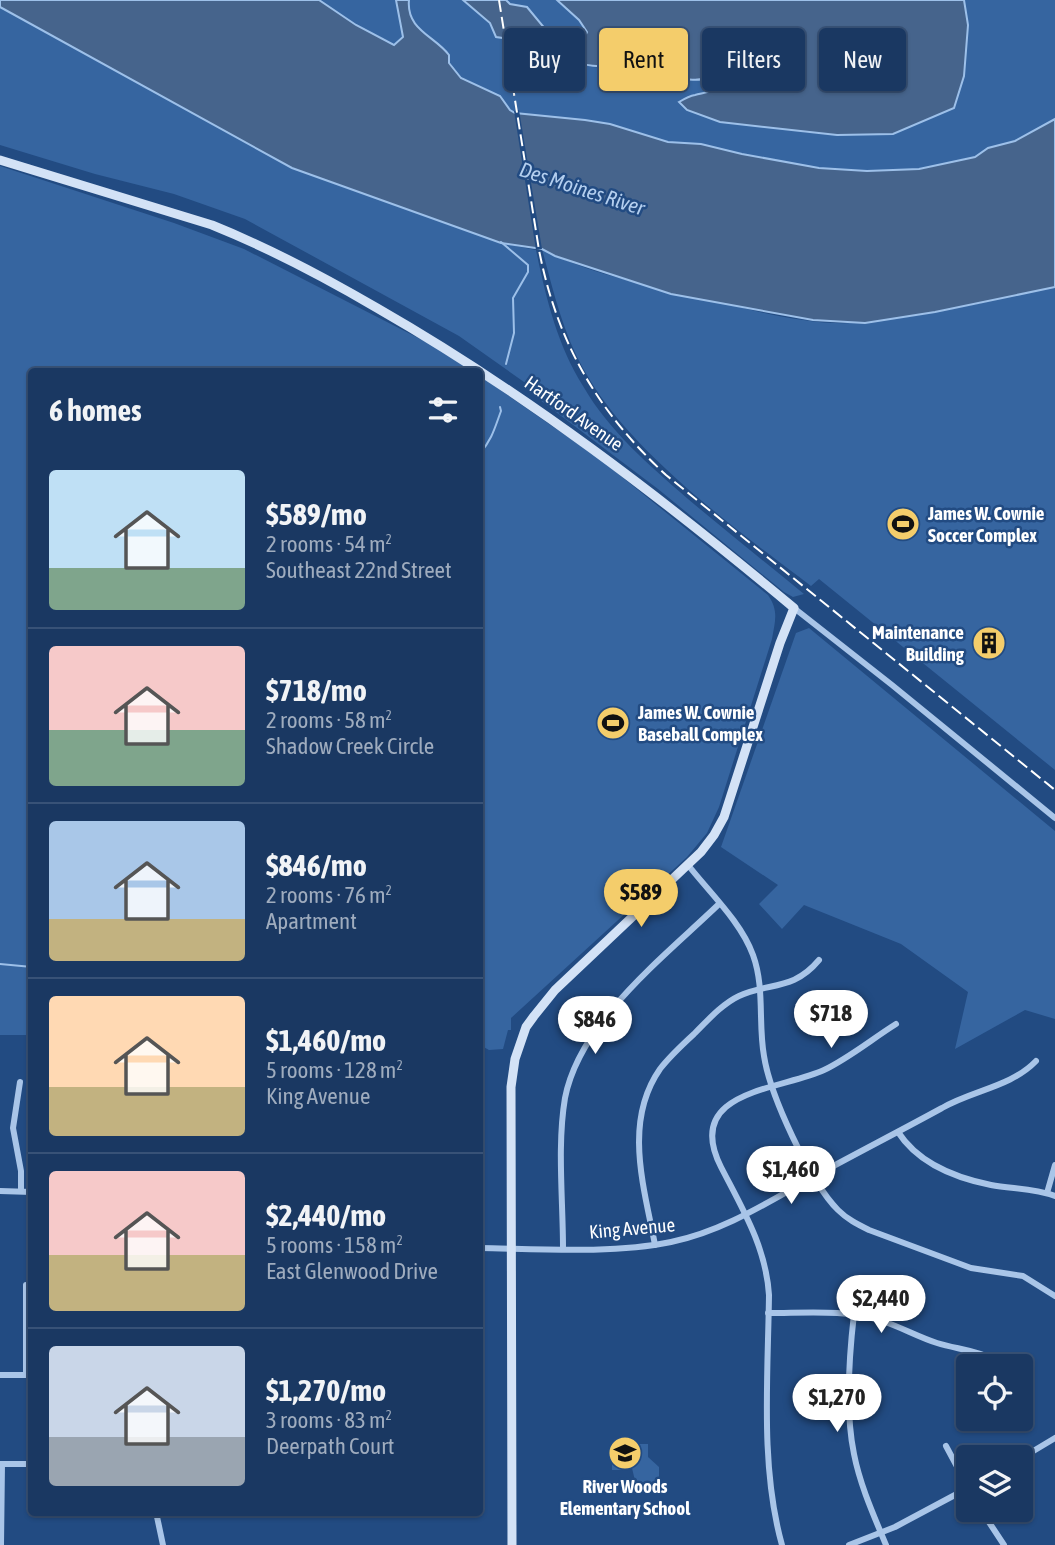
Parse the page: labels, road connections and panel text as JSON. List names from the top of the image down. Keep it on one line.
{"streets":{"street":["Hartford Avenue","King Avenue"]},"water":["Des Moines River"],"places":{"sports":["James W. Cownie Soccer Complex","James W. Cownie Baseball Complex"],"building":["Maintenance Building"],"school or university":["River Woods Elementary School"]},"page":{"chip":["Buy","Rent","Filters","New"],"heading":"6 homes","list":[{"name":"$589/mo","note":"2 rooms · 54 m² · Southeast 22nd Street"},{"name":"$718/mo","note":"2 rooms · 58 m² · Shadow Creek Circle"},{"name":"$846/mo","note":"2 rooms · 76 m² · Apartment"},{"name":"$1,460/mo","note":"5 rooms · 128 m² · King Avenue"},{"name":"$2,440/mo","note":"5 rooms · 158 m² · East Glenwood Drive"},{"name":"$1,270/mo","note":"3 rooms · 83 m² · Deerpath Court"}],"price":["$589","$718","$846","$1,460","$2,440","$1,270"]}}
